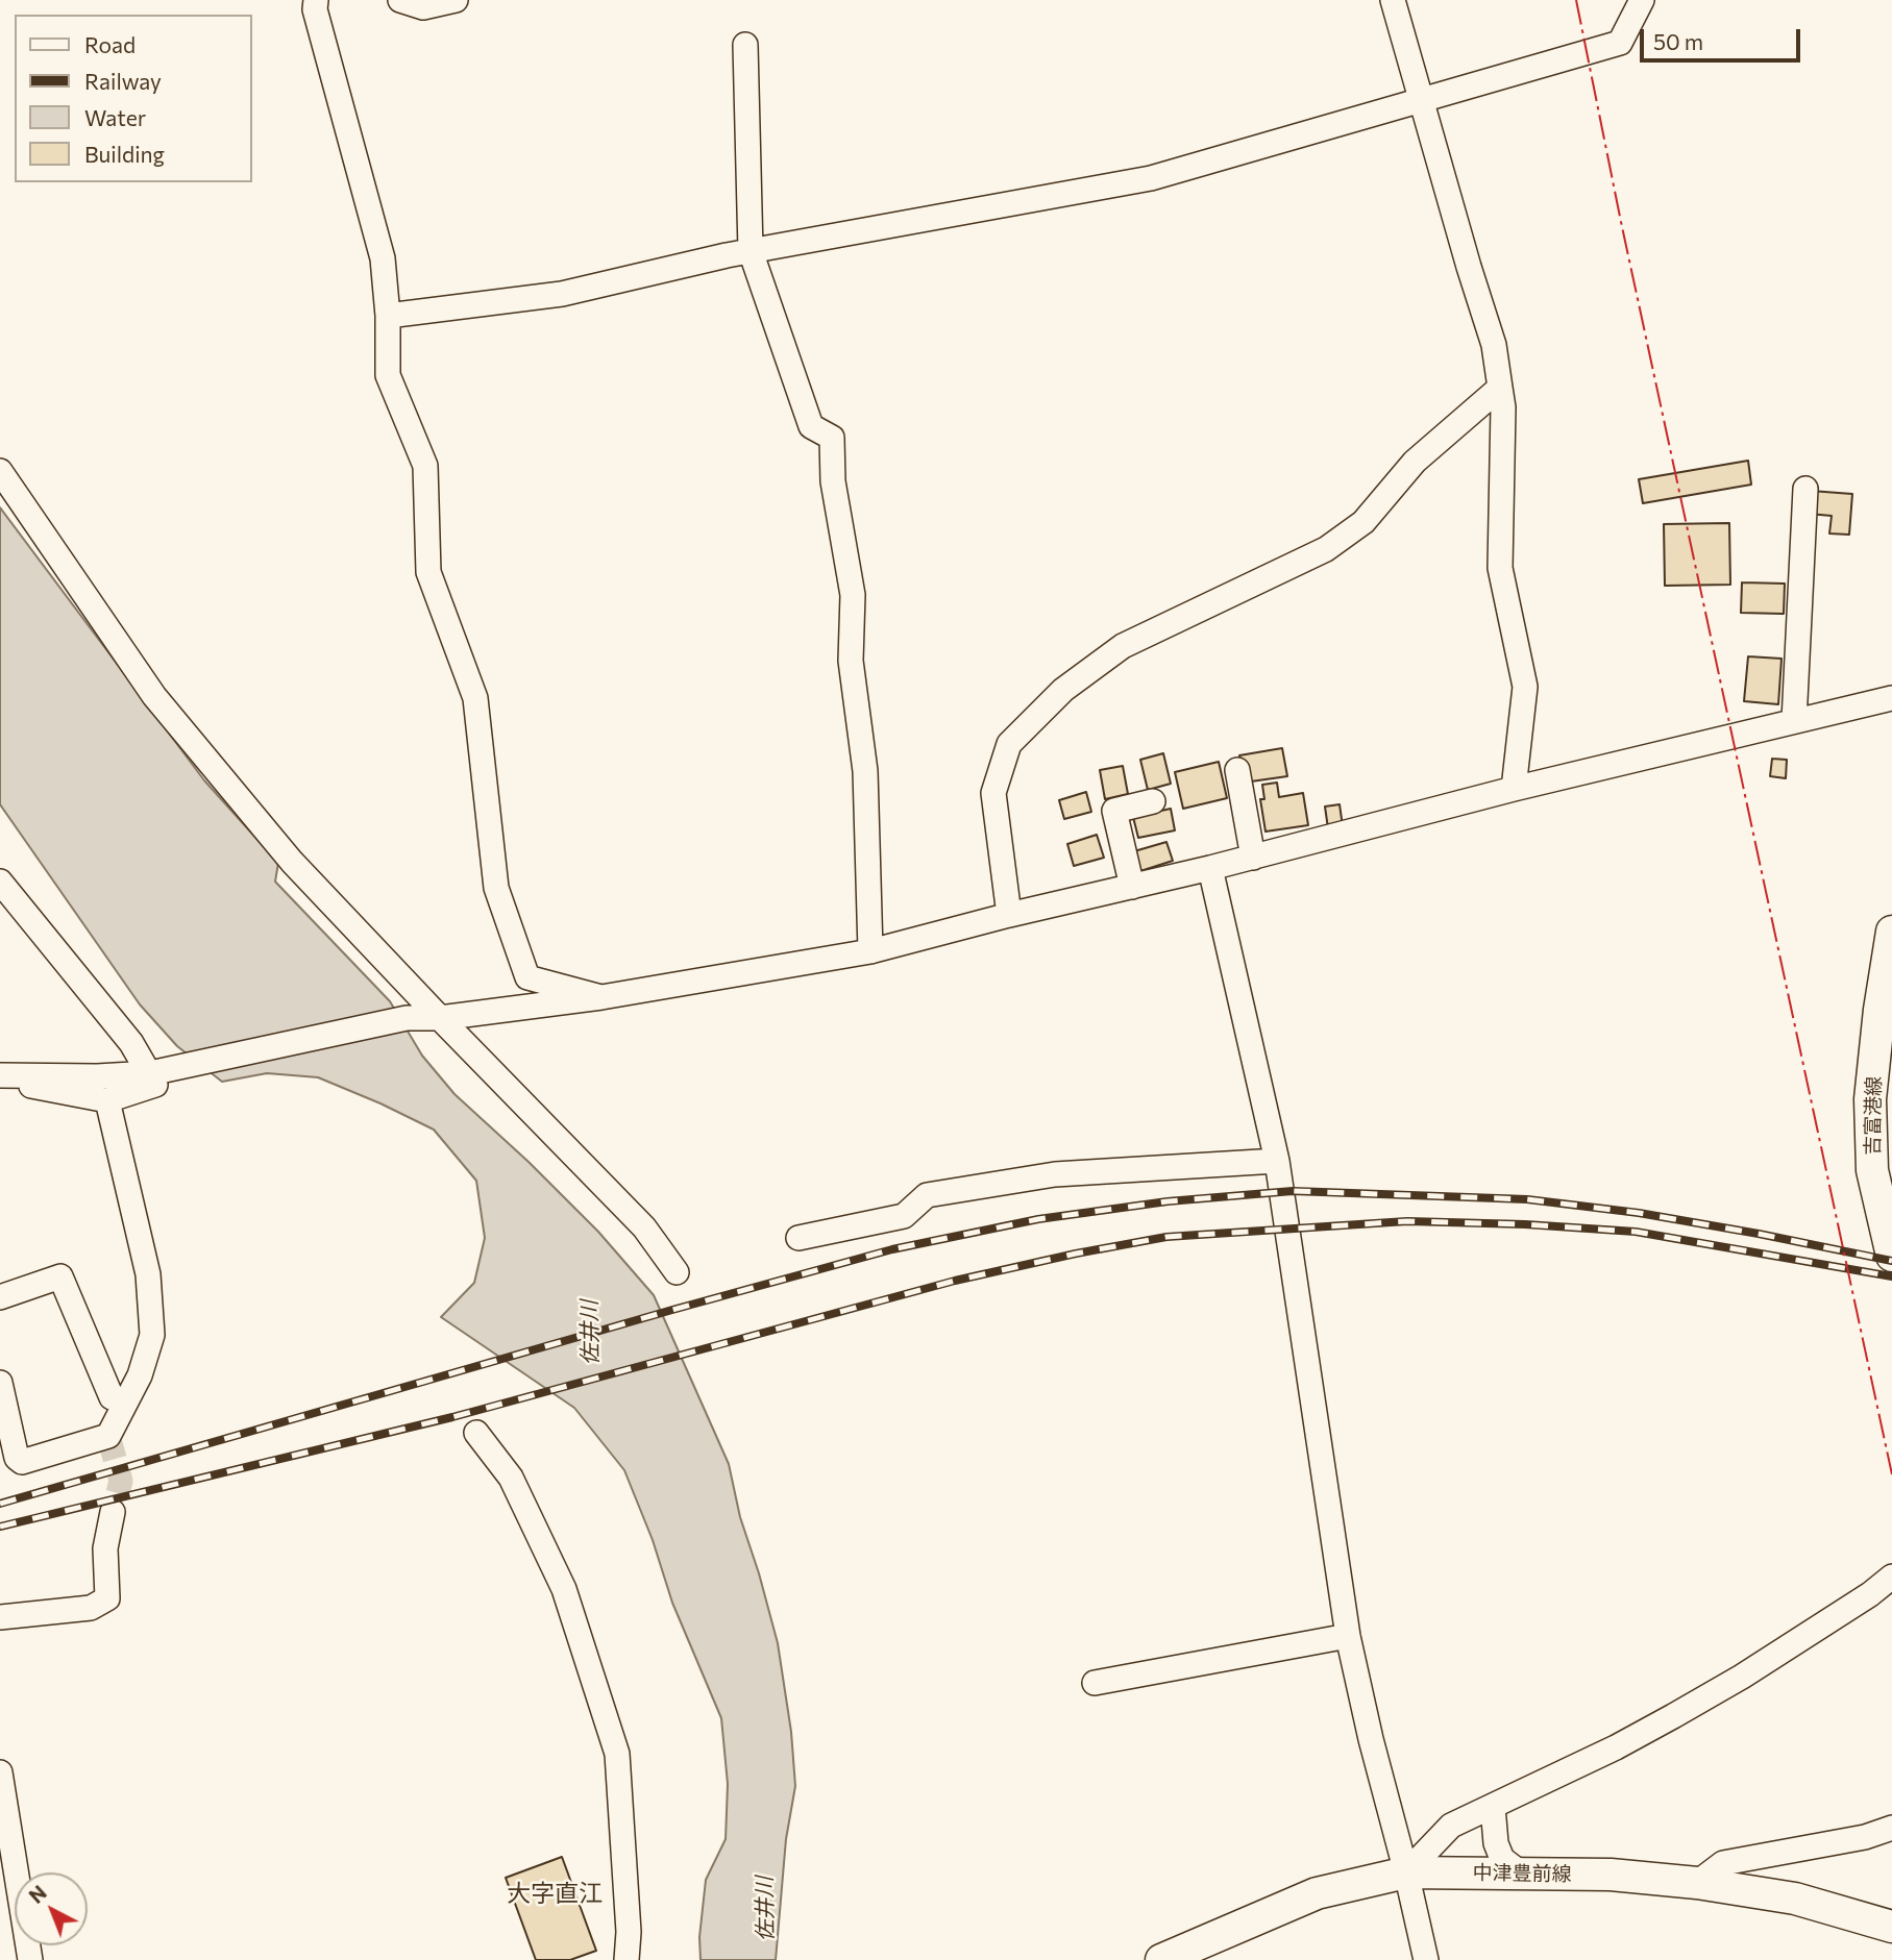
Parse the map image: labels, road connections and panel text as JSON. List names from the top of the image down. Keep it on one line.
{"streets":{"main road":["吉富港線","中津豊前線"]},"districts":["大字直江"],"water":["佐井川"],"legend":["Road","Railway","Water","Building"],"scale_bar":"50 m","north":"top left"}
